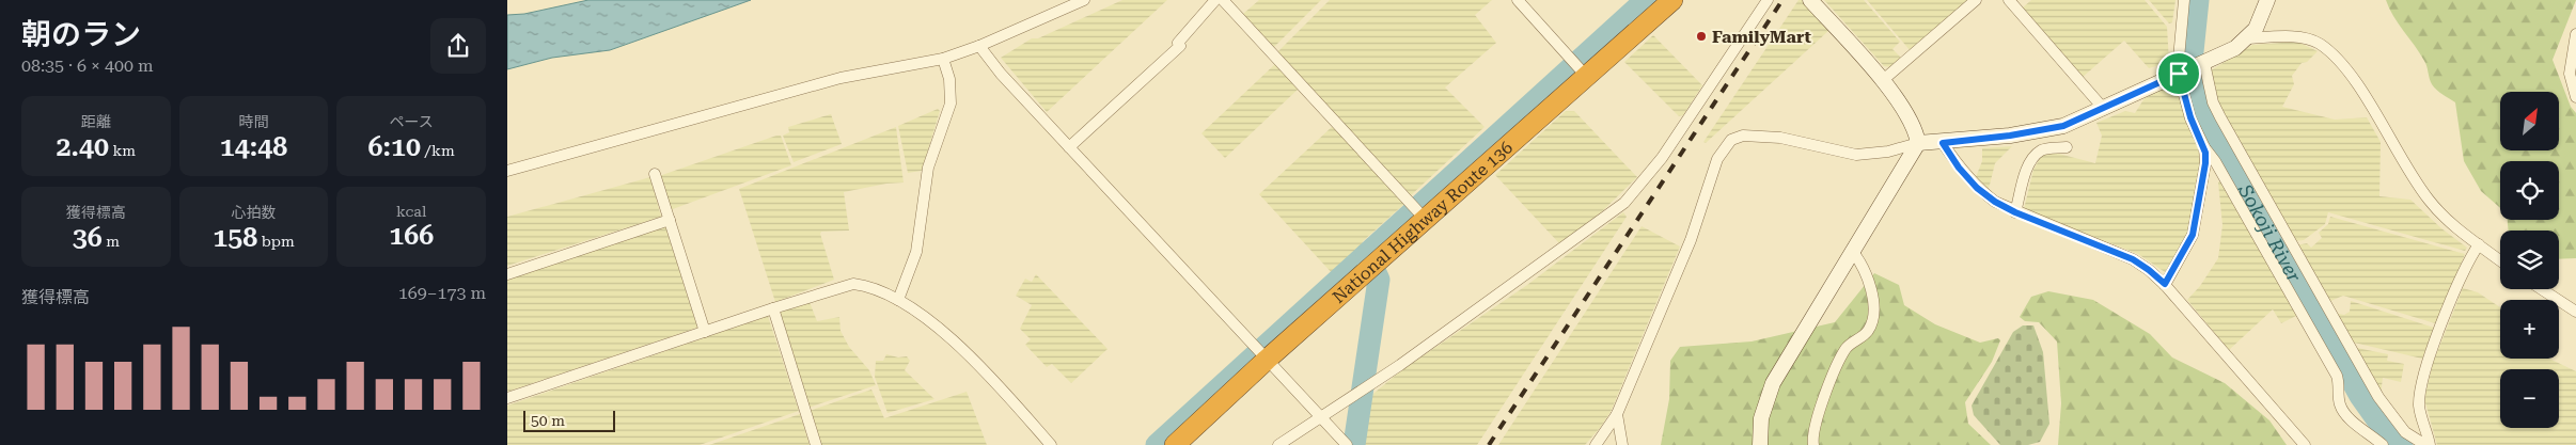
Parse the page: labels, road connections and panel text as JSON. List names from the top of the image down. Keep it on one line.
{"streets":{"highway":["National Highway Route 136"]},"water":["Sokoji River"],"places":["FamilyMart"],"scale_bar":"50 m","north":"top right","page":{"heading":["朝のラン","08:35 · 6 × 400 m"],"stats":[["距離","2.40 km"],["時間","14:48"],["ペース","6:10 /km"],["獲得標高","36 m"],["心拍数","158 bpm"],["kcal","166"]],"map_buttons":["+","−"],"chart":["獲得標高","169–173 m"],"scale":"50 m"}}
